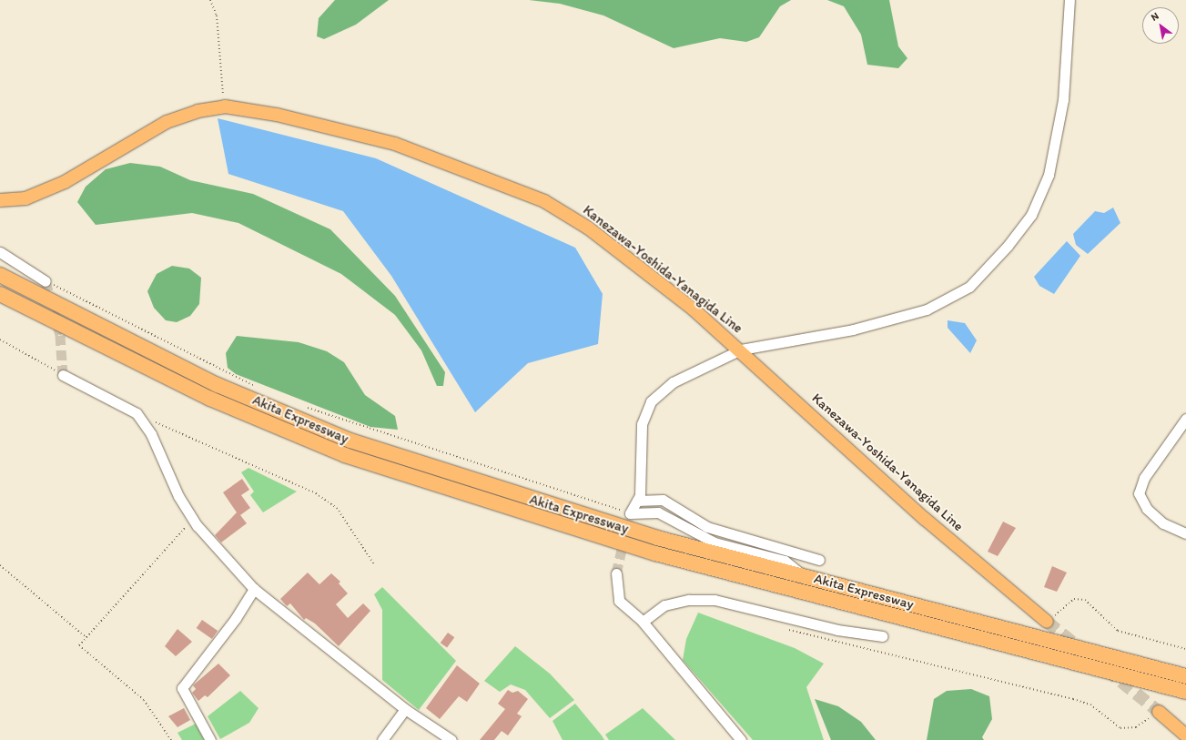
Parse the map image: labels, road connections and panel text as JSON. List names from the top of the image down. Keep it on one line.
{"streets":{"highway":["Akita Expressway"],"main road":["Kanezawa-Yoshida-Yanagida Line"]},"north":"top left"}
